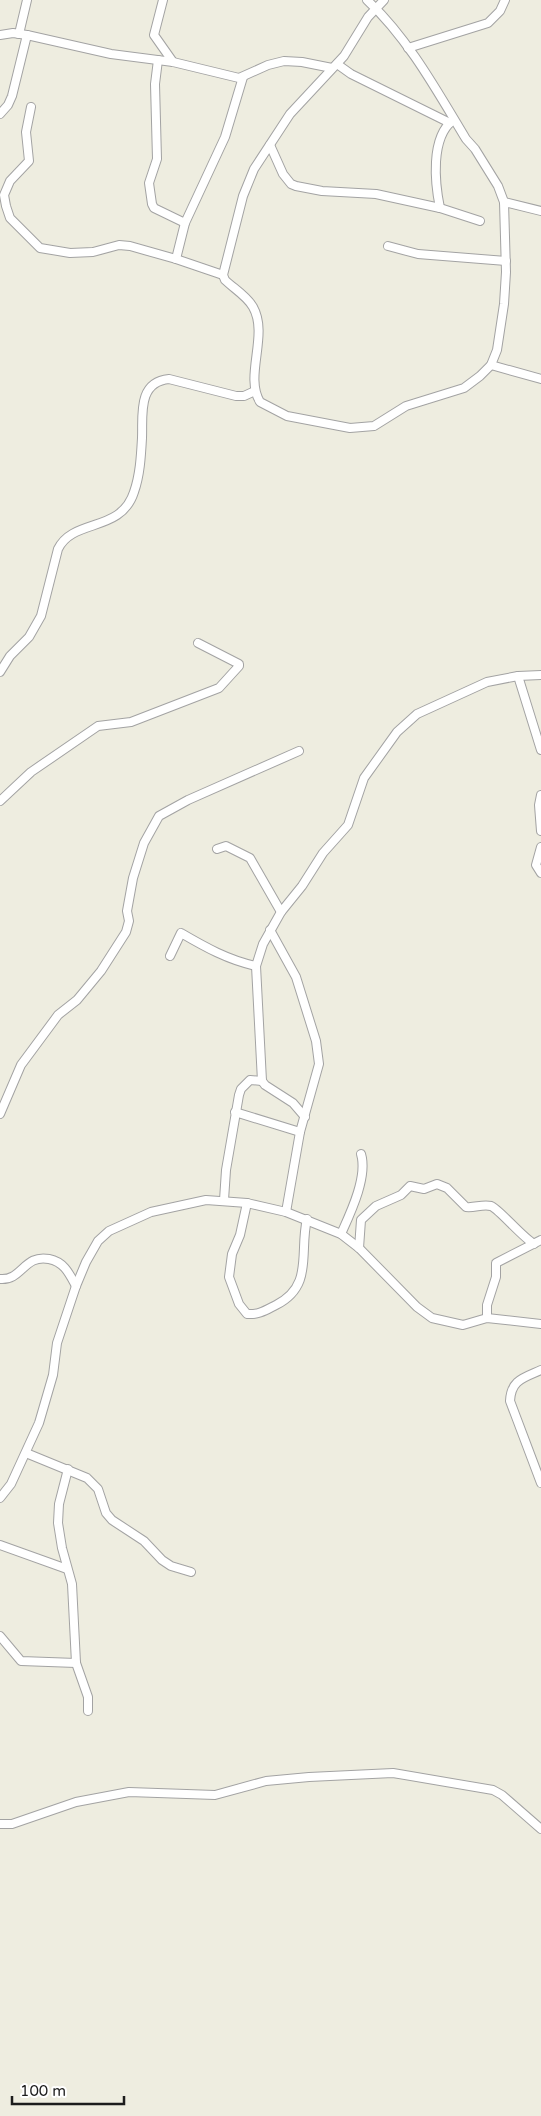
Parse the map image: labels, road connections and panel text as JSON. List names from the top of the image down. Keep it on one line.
{"scale_bar":"100 m"}
